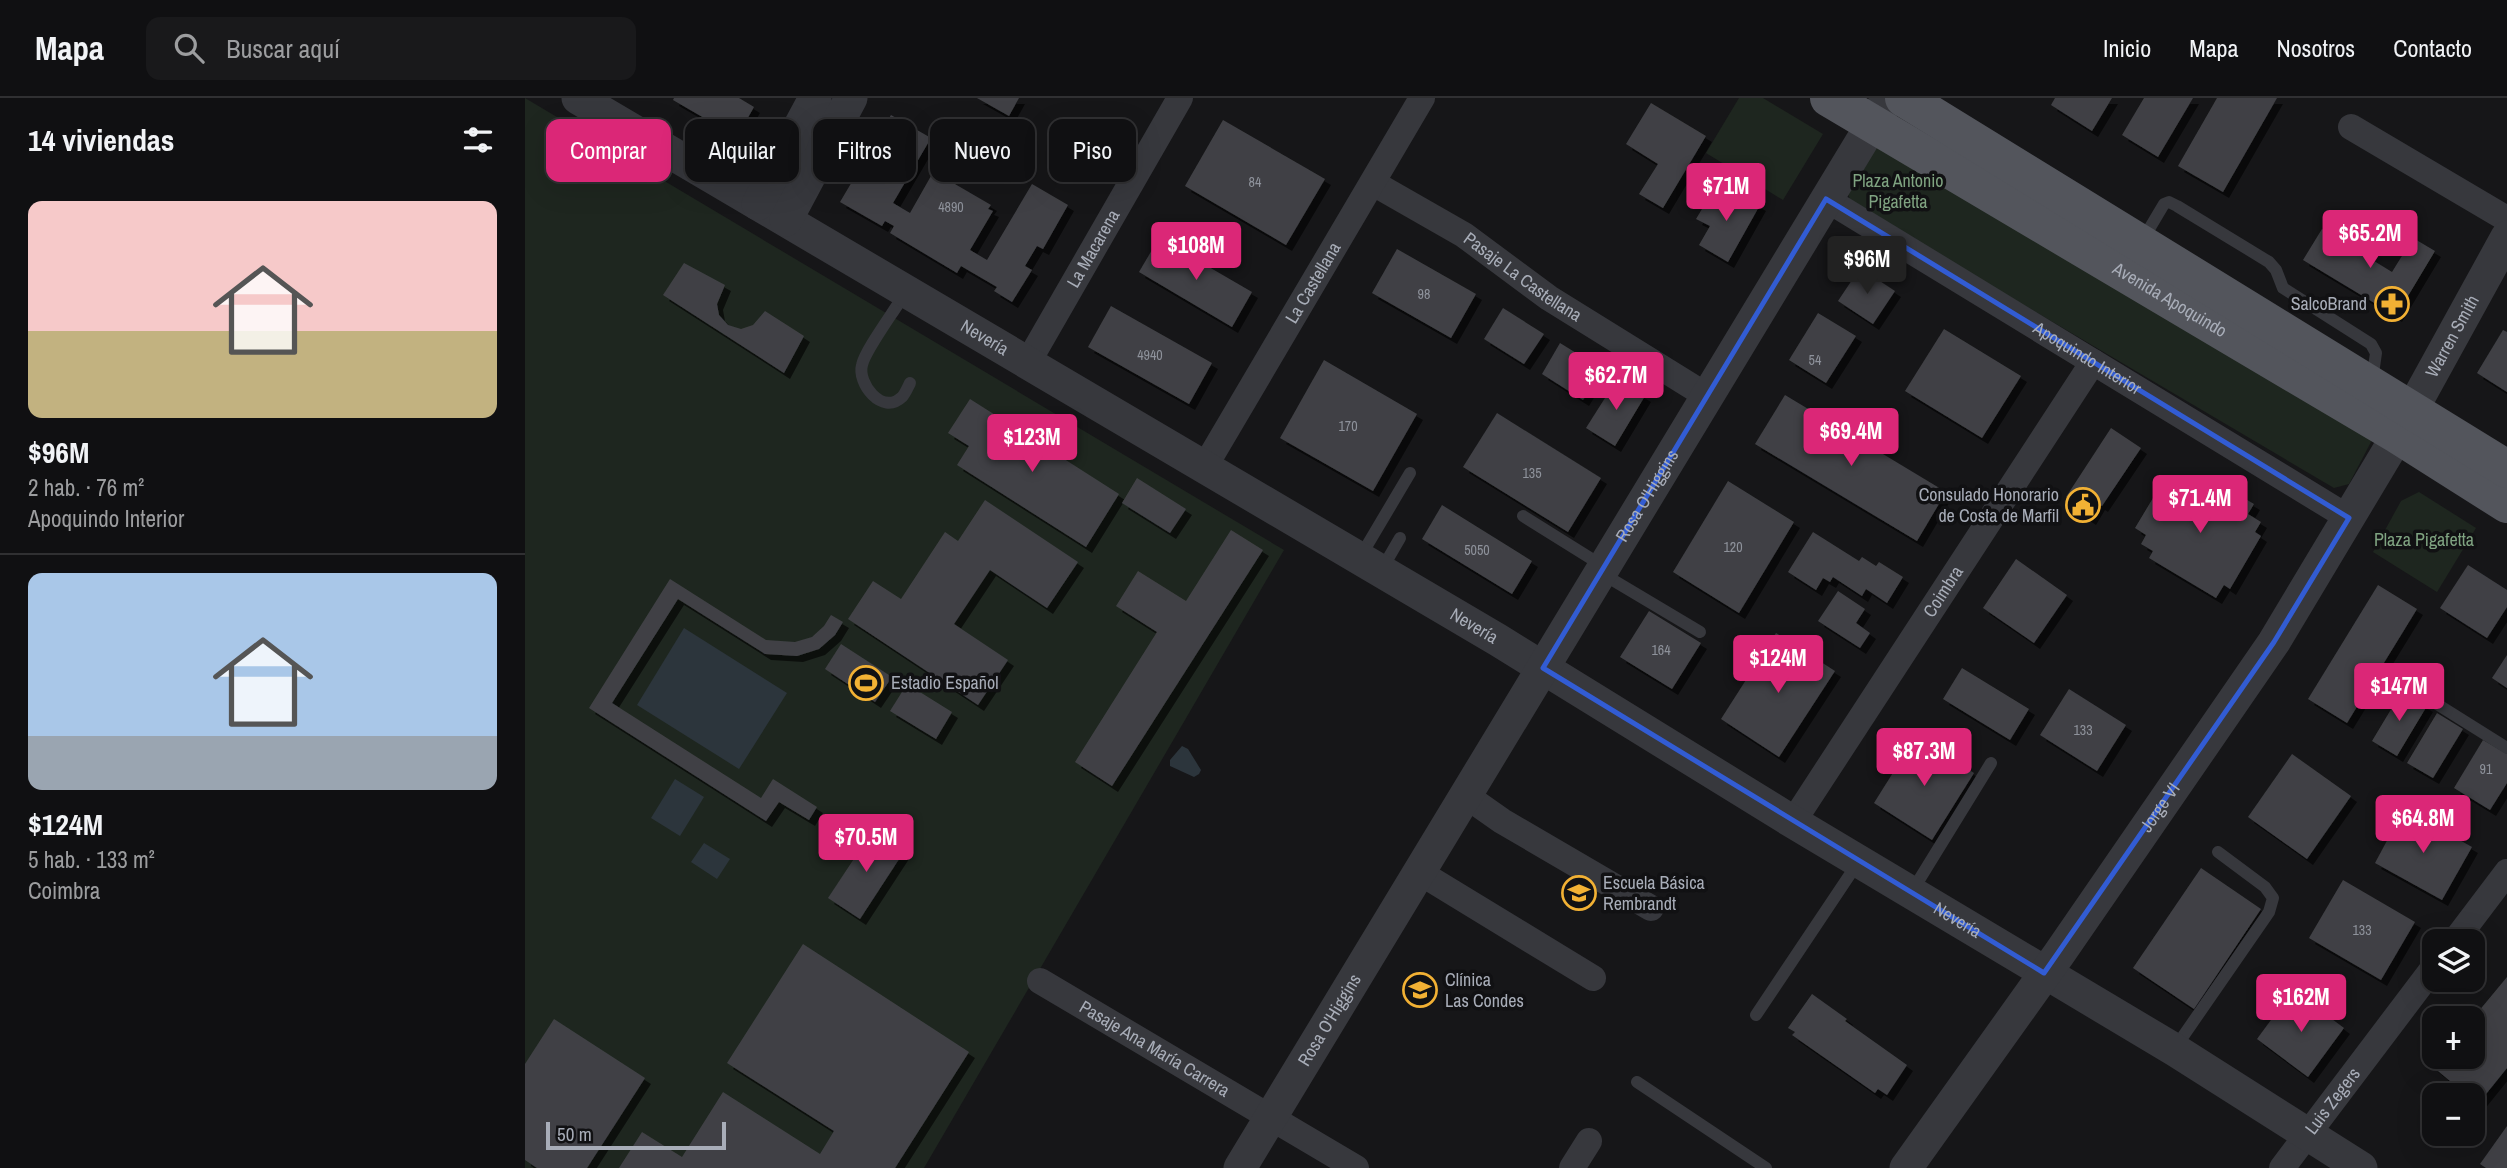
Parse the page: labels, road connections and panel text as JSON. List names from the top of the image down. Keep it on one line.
{"streets":{"main road":["Avenida Apoquindo"],"street":["La Macarena","Pasaje La Castellana","La Castellana","Warren Smith","Nevería","Apoquindo Interior","Rosa O'Higgins","Coimbra","Jorge VI","Pasaje Ana María Carrera","Luis Zegers"]},"crossings":[["La Macarena","Nevería"],["Pasaje La Castellana","La Castellana"],["Pasaje La Castellana","Rosa O'Higgins"],["La Castellana","Nevería"],["Avenida Apoquindo","Warren Smith"],["Avenida Apoquindo","Rosa O'Higgins"],["Avenida Apoquindo","Jorge VI"],["Warren Smith","Jorge VI"],["Nevería","Rosa O'Higgins"],["Nevería","Coimbra"],["Nevería","Jorge VI"],["Nevería","Luis Zegers"],["Apoquindo Interior","Rosa O'Higgins"],["Apoquindo Interior","Coimbra"],["Apoquindo Interior","Jorge VI"],["Rosa O'Higgins","Pasaje Ana María Carrera"]],"parks":["Plaza Antonio Pigafetta","Plaza Pigafetta"],"places":{"pharmacy":["SalcoBrand"],"public building":["Consulado Honorario de Costa de Marfil"],"sports":["Estadio Español"],"school or university":["Escuela Básica Rembrandt","Clínica Las Condes"]},"house_numbers":["84","4890","98","4940","54","170","135","120","5050","164","133","91","133"],"scale_bar":"50 m","page":{"header":"Mapa","search":"Buscar aquí","nav":["Inicio","Mapa","Nosotros","Contacto"],"heading":"14 viviendas","chip":["Comprar","Alquilar","Filtros","Nuevo","Piso"],"price":["$71M","$65.2M","$108M","$96M","$62.7M","$69.4M","$123M","$71.4M","$124M","$147M","$87.3M","$64.8M","$70.5M","$162M"],"list":[{"name":"$96M","note":"2 hab. · 76 m² · Apoquindo Interior"},{"name":"$124M","note":"5 hab. · 133 m² · Coimbra"}],"map_buttons":["+","−"],"scale":"50 m"}}
